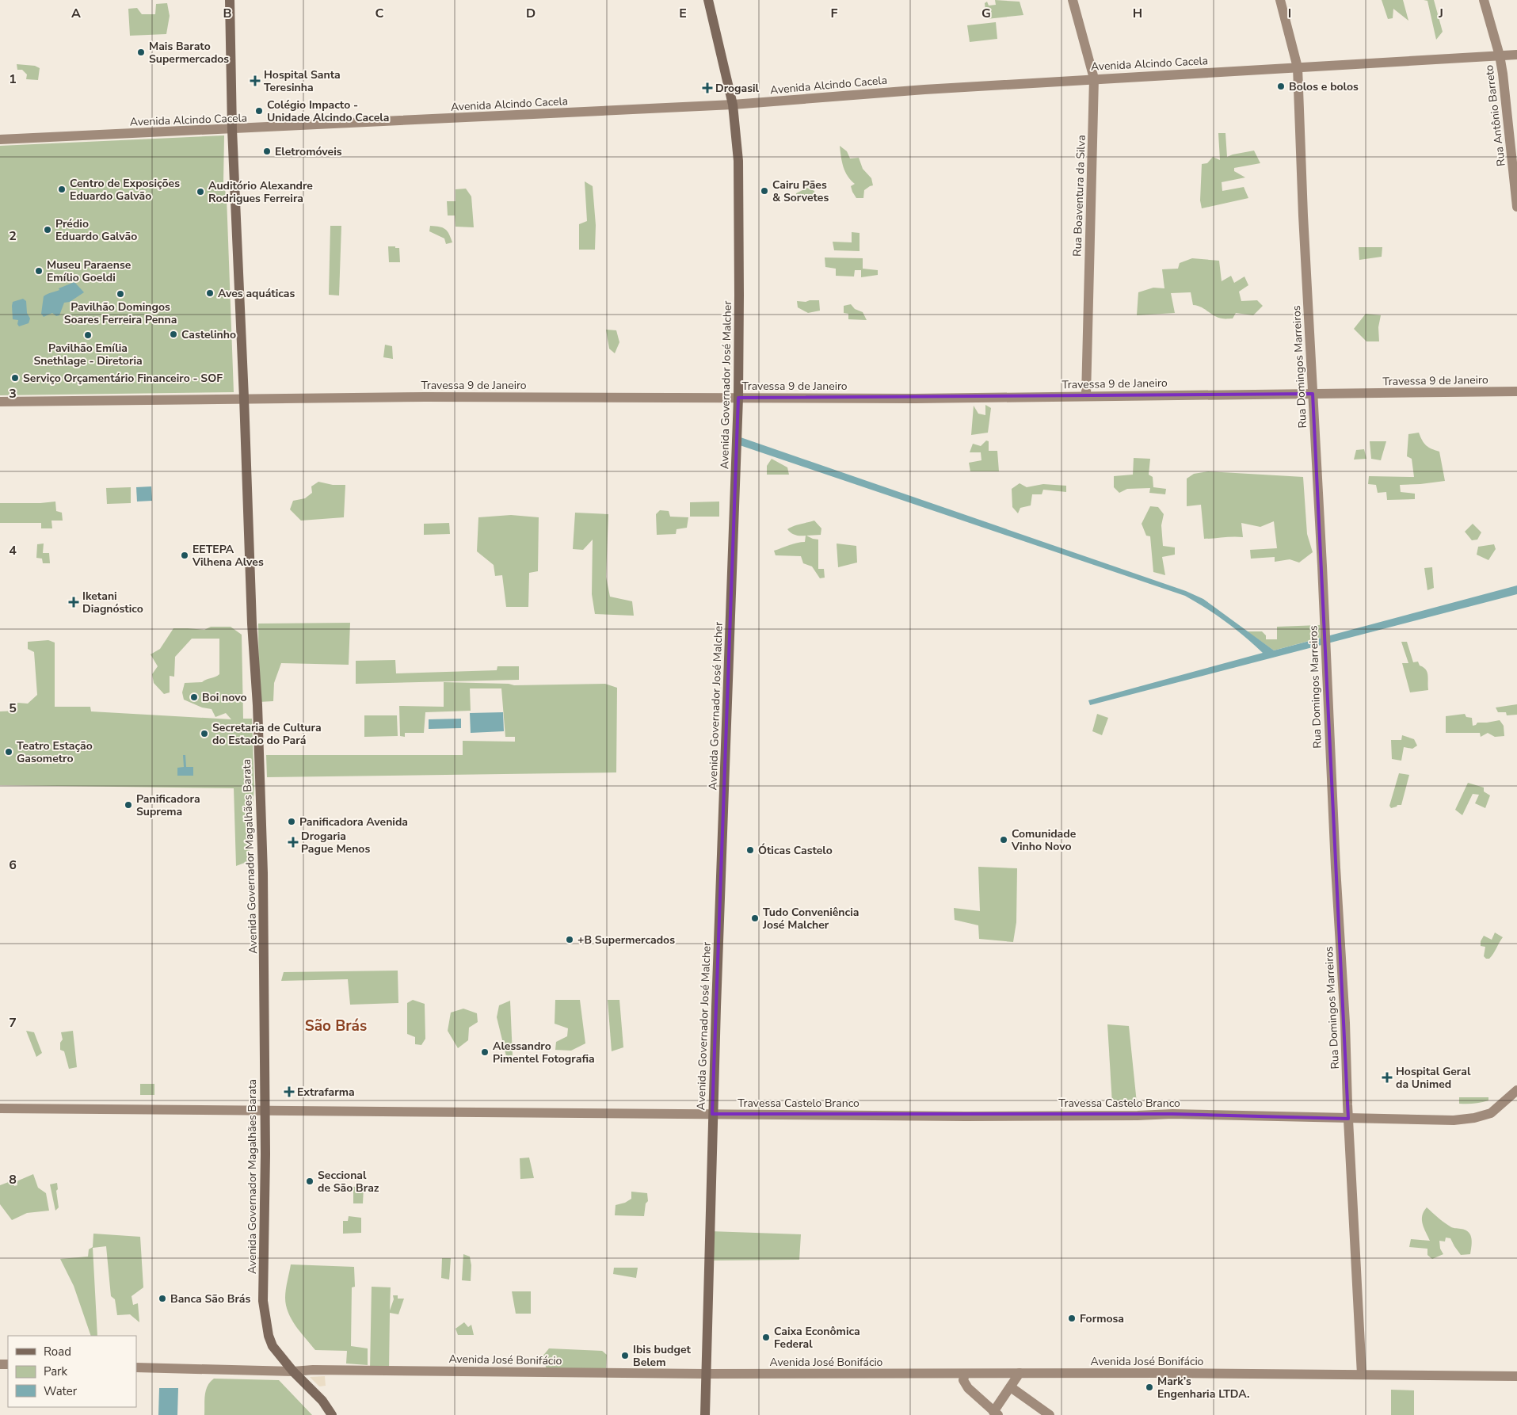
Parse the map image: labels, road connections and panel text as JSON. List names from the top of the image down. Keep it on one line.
{"streets":{"main road":["Avenida Alcindo Cacela","Rua Antônio Barreto","Rua Boaventura da Silva","Rua Domingos Marreiros","Travessa 9 de Janeiro","Avenida Governador José Malcher","Avenida Governador Magalhães Barata","Travessa Castelo Branco","Avenida José Bonifácio"]},"crossings":[["Avenida Alcindo Cacela","Rua Antônio Barreto"],["Avenida Alcindo Cacela","Rua Boaventura da Silva"],["Avenida Alcindo Cacela","Rua Domingos Marreiros"],["Avenida Alcindo Cacela","Avenida Governador José Malcher"],["Avenida Alcindo Cacela","Avenida Governador Magalhães Barata"],["Rua Boaventura da Silva","Travessa 9 de Janeiro"],["Rua Domingos Marreiros","Travessa 9 de Janeiro"],["Rua Domingos Marreiros","Travessa Castelo Branco"],["Rua Domingos Marreiros","Avenida José Bonifácio"],["Travessa 9 de Janeiro","Avenida Governador José Malcher"],["Travessa 9 de Janeiro","Avenida Governador Magalhães Barata"],["Avenida Governador José Malcher","Travessa Castelo Branco"],["Avenida Governador José Malcher","Avenida José Bonifácio"],["Avenida Governador Magalhães Barata","Travessa Castelo Branco"],["Avenida Governador Magalhães Barata","Avenida José Bonifácio"]],"districts":["São Brás"],"places":{"other":["Mais Barato Supermercados","Bolos e bolos","Colégio Impacto - Unidade Alcindo Cacela","Eletromóveis","Centro de Exposições Eduardo Galvão","Cairu Pães & Sorvetes","Auditório Alexandre Rodrigues Ferreira","Prédio Eduardo Galvão","Museu Paraense Emílio Goeldi","Aves aquáticas","Pavilhão Domingos Soares Ferreira Penna","Castelinho","Pavilhão Emília Snethlage - Diretoria","Serviço Orçamentário Financeiro - SOF","EETEPA Vilhena Alves","Boi novo","Secretaria de Cultura do Estado do Pará","Teatro Estação Gasometro","Panificadora Suprema","Panificadora Avenida","Comunidade Vinho Novo","Óticas Castelo","Tudo Conveniência José Malcher","+B Supermercados","Alessandro Pimentel Fotografia","Seccional de São Braz","Banca São Brás","Formosa","Caixa Econômica Federal","Ibis budget Belem","Mark’s Engenharia LTDA."],"health":["Hospital Santa Teresinha","Drogasil","Iketani Diagnóstico","Drogaria Pague Menos","Hospital Geral da Unimed","Extrafarma"]},"legend":["Road","Park","Water"],"grid":{"columns":["A","B","C","D","E","F","G","H","I","J"],"rows":["1","2","3","4","5","6","7","8"]}}
